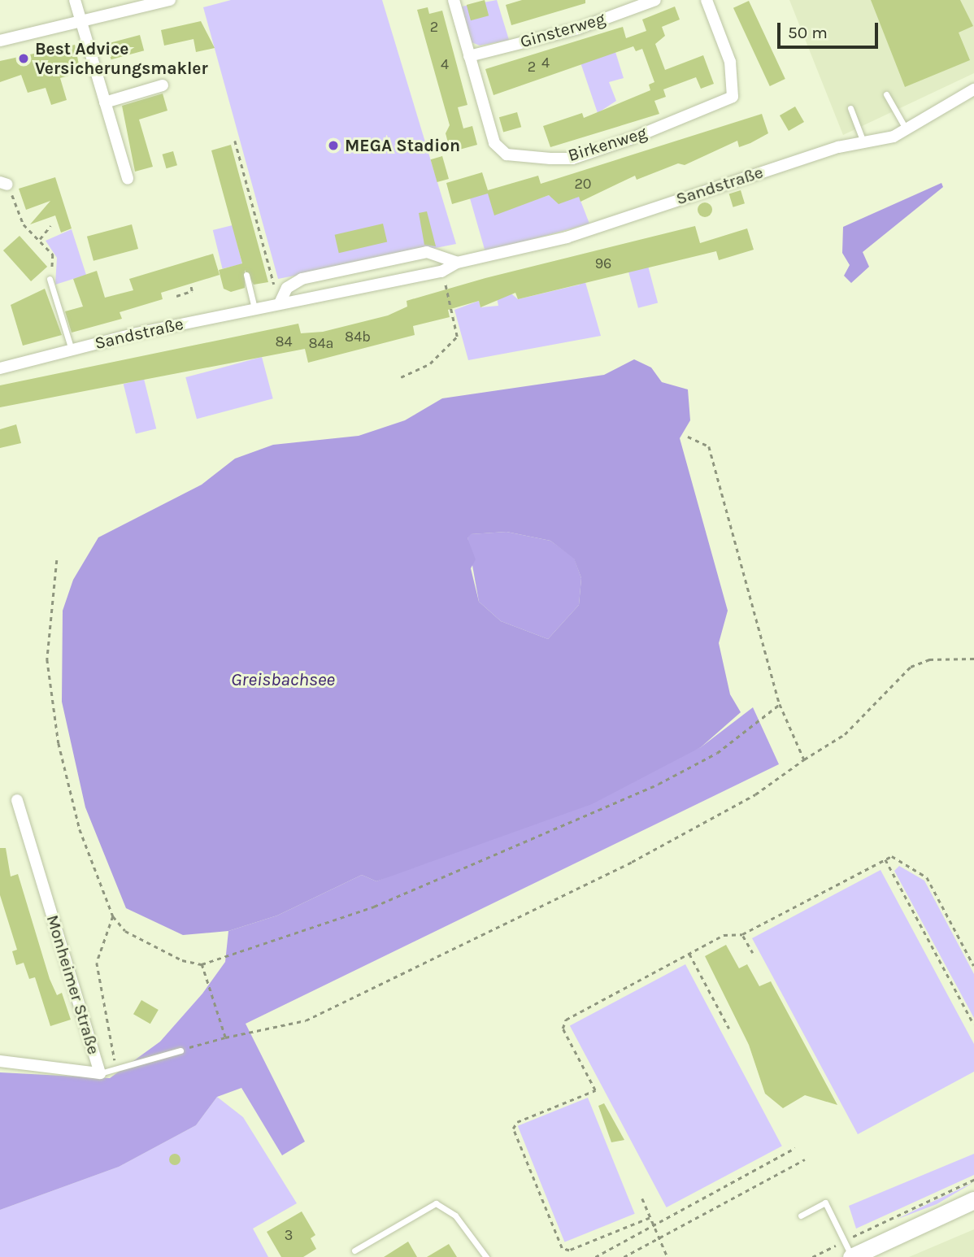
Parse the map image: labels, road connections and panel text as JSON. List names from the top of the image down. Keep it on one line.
{"streets":{"street":["Ginsterweg","Birkenweg","Sandstraße","Monheimer Straße"]},"crossings":[["Ginsterweg","Birkenweg"]],"water":["Greisbachsee"],"places":["Best Advice Versicherungsmakler","MEGA Stadion"],"house_numbers":["2","4","4","2","20","96","84b","84","84a","3"],"scale_bar":"50 m"}
